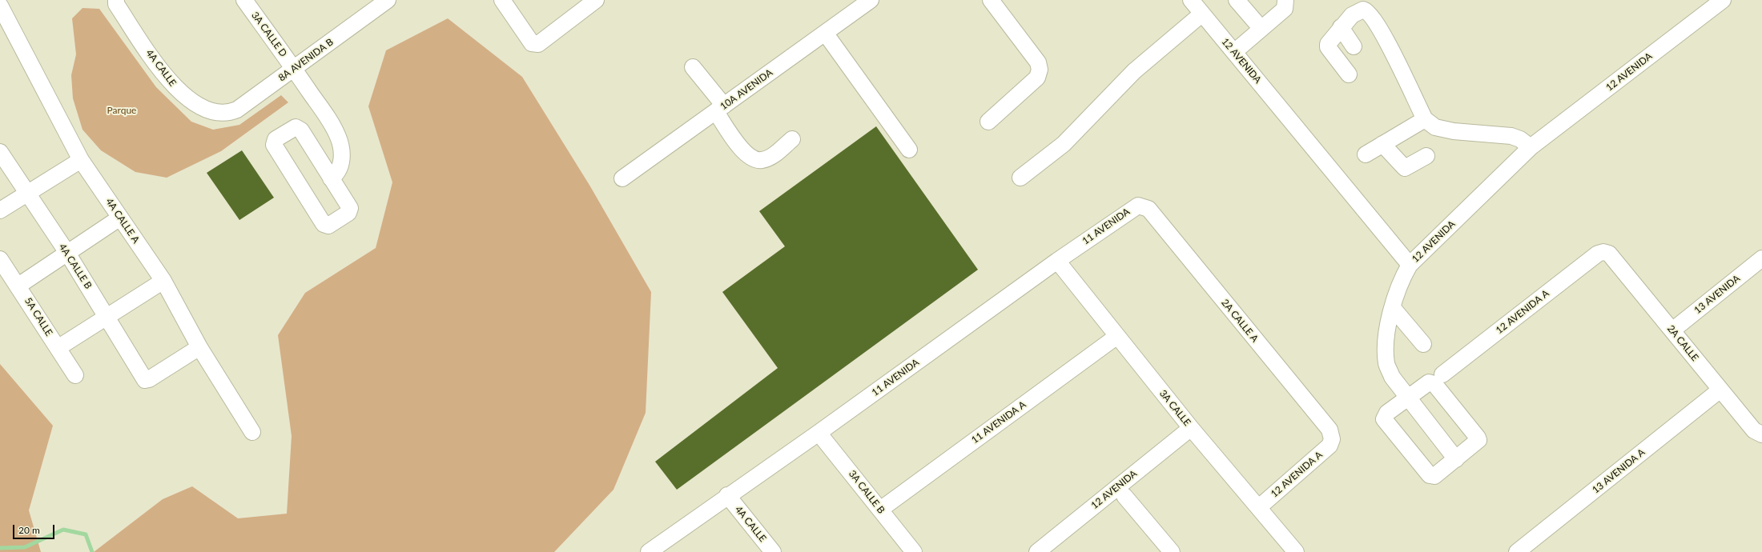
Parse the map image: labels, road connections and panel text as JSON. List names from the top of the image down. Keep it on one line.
{"streets":{"street":["3A CALLE D","8A AVENIDA B","12 AVENIDA","4A CALLE","10A AVENIDA","4A CALLE A","11 AVENIDA","4A CALLE B","13 AVENIDA","12 AVENIDA A","5A CALLE","2A CALLE A","2A CALLE","3A CALLE","11 AVENIDA A","13 AVENIDA A","3A CALLE B"]},"crossings":[["3A CALLE D","8A AVENIDA B"],["8A AVENIDA B","4A CALLE"],["12 AVENIDA","3A CALLE"],["4A CALLE","11 AVENIDA"],["4A CALLE A","4A CALLE B"],["11 AVENIDA","2A CALLE A"],["11 AVENIDA","3A CALLE"],["11 AVENIDA","3A CALLE B"],["13 AVENIDA","2A CALLE"],["12 AVENIDA A","2A CALLE A"],["12 AVENIDA A","2A CALLE"],["12 AVENIDA A","3A CALLE"],["2A CALLE","13 AVENIDA A"],["3A CALLE","11 AVENIDA A"],["11 AVENIDA A","3A CALLE B"]],"parks":["Parque"],"scale_bar":"20 m"}
